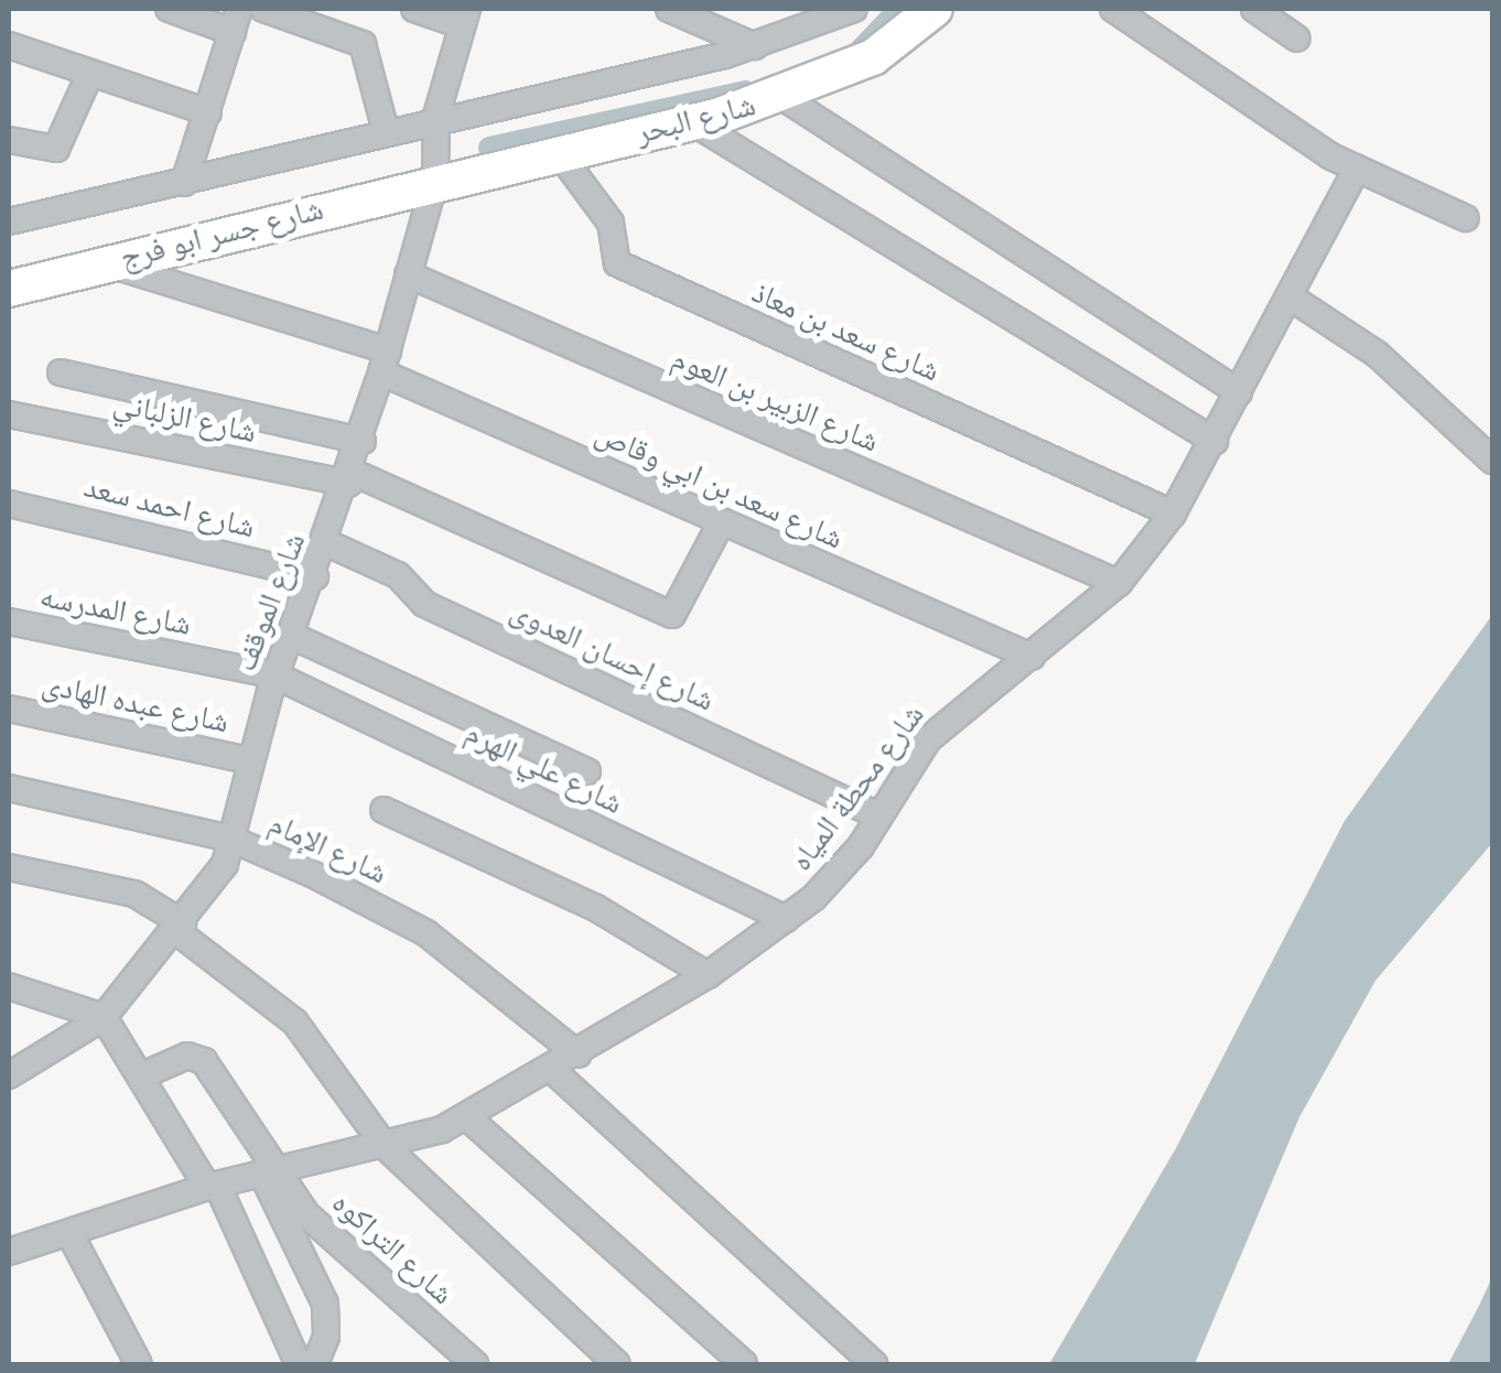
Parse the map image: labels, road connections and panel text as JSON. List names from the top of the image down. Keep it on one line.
{"streets":{"street":["شارع البحر","شارع جسر ابو فرج","شارع سعد بن معاذ","شارع الزبير بن العوم","شارع الزلباني","شارع سعد بن ابي وقاص","شارع احمد سعد","شارع الموقف","شارع المدرسه","شارع إحسان العدوى","شارع عبده الهادى","شارع علي الهرم","شارع محطة المياه","شارع الإمام","شارع التراكوه"]},"crossings":[["شارع البحر","شارع جسر ابو فرج"],["شارع البحر","شارع سعد بن معاذ"],["شارع البحر","شارع الموقف"],["شارع جسر ابو فرج","شارع سعد بن ابي وقاص"],["شارع جسر ابو فرج","شارع الموقف"],["شارع سعد بن معاذ","شارع محطة المياه"],["شارع الزبير بن العوم","شارع الموقف"],["شارع الزبير بن العوم","شارع محطة المياه"],["شارع الزلباني","شارع سعد بن ابي وقاص"],["شارع الزلباني","شارع الموقف"],["شارع سعد بن ابي وقاص","شارع الموقف"],["شارع سعد بن ابي وقاص","شارع محطة المياه"],["شارع احمد سعد","شارع الموقف"],["شارع الموقف","شارع المدرسه"],["شارع الموقف","شارع إحسان العدوى"],["شارع الموقف","شارع عبده الهادى"],["شارع الموقف","شارع علي الهرم"],["شارع الموقف","شارع الإمام"],["شارع المدرسه","شارع علي الهرم"],["شارع إحسان العدوى","شارع محطة المياه"],["شارع علي الهرم","شارع محطة المياه"],["شارع محطة المياه","شارع الإمام"],["شارع محطة المياه","شارع التراكوه"]]}
